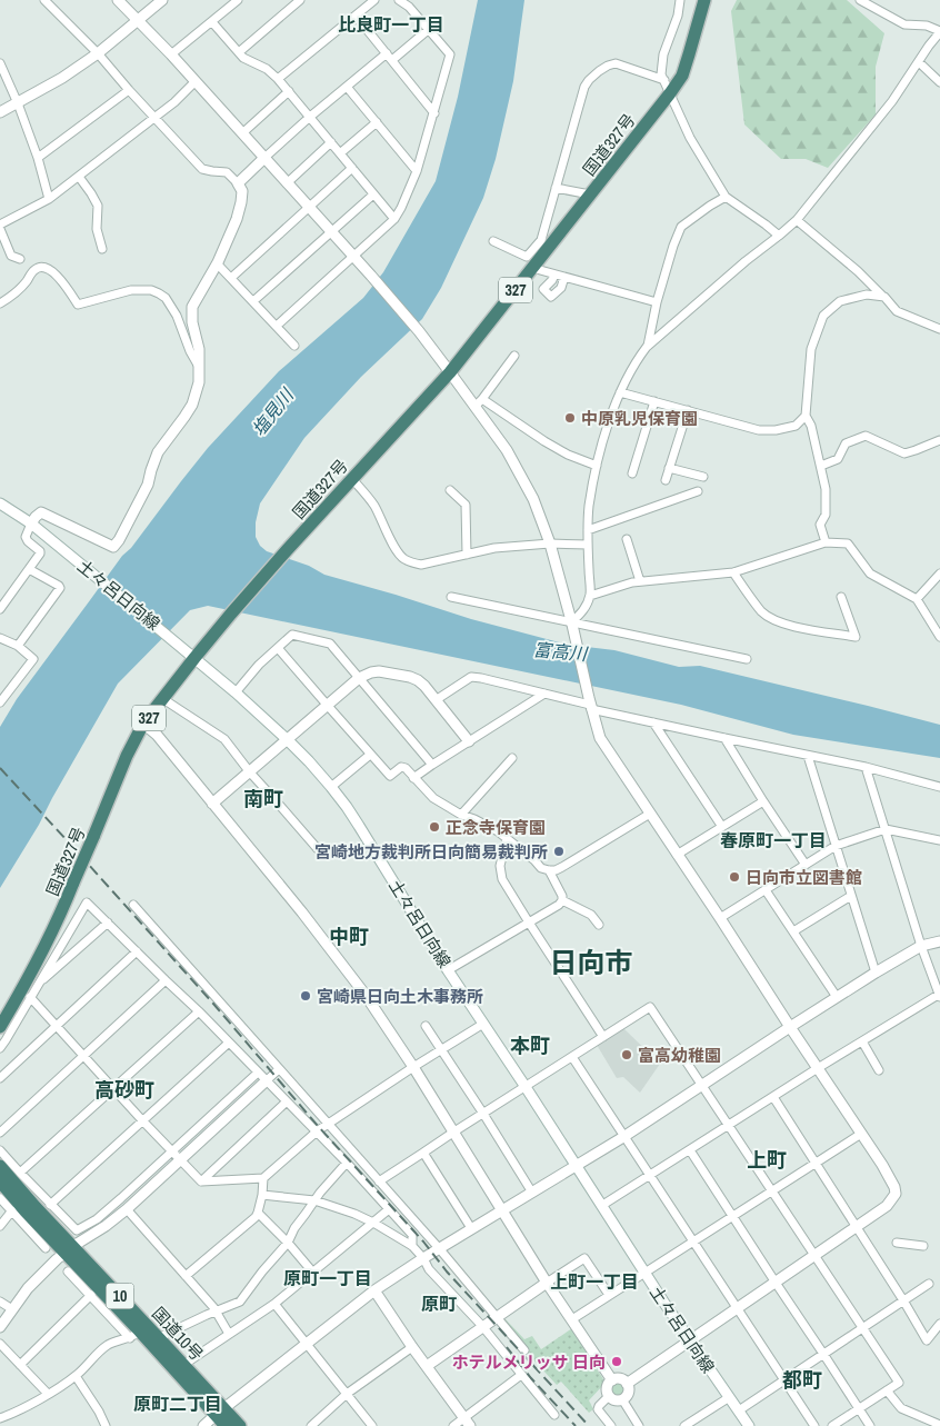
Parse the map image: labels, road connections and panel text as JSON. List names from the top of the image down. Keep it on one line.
{"streets":{"highway":["国道327号","327","10","国道10号"],"street":["土々呂日向線"]},"crossings":[["国道327号","土々呂日向線"]],"districts":["比良町一丁目","南町","春原町一丁目","中町","日向市","本町","高砂町","上町","原町一丁目","上町一丁目","原町","都町","原町二丁目"],"water":["塩見川","富高川"],"places":["中原乳児保育園","正念寺保育園","宮崎地方裁判所日向簡易裁判所","日向市立図書館","宮崎県日向土木事務所","富高幼稚園","ホテルメリッサ 日向"]}
